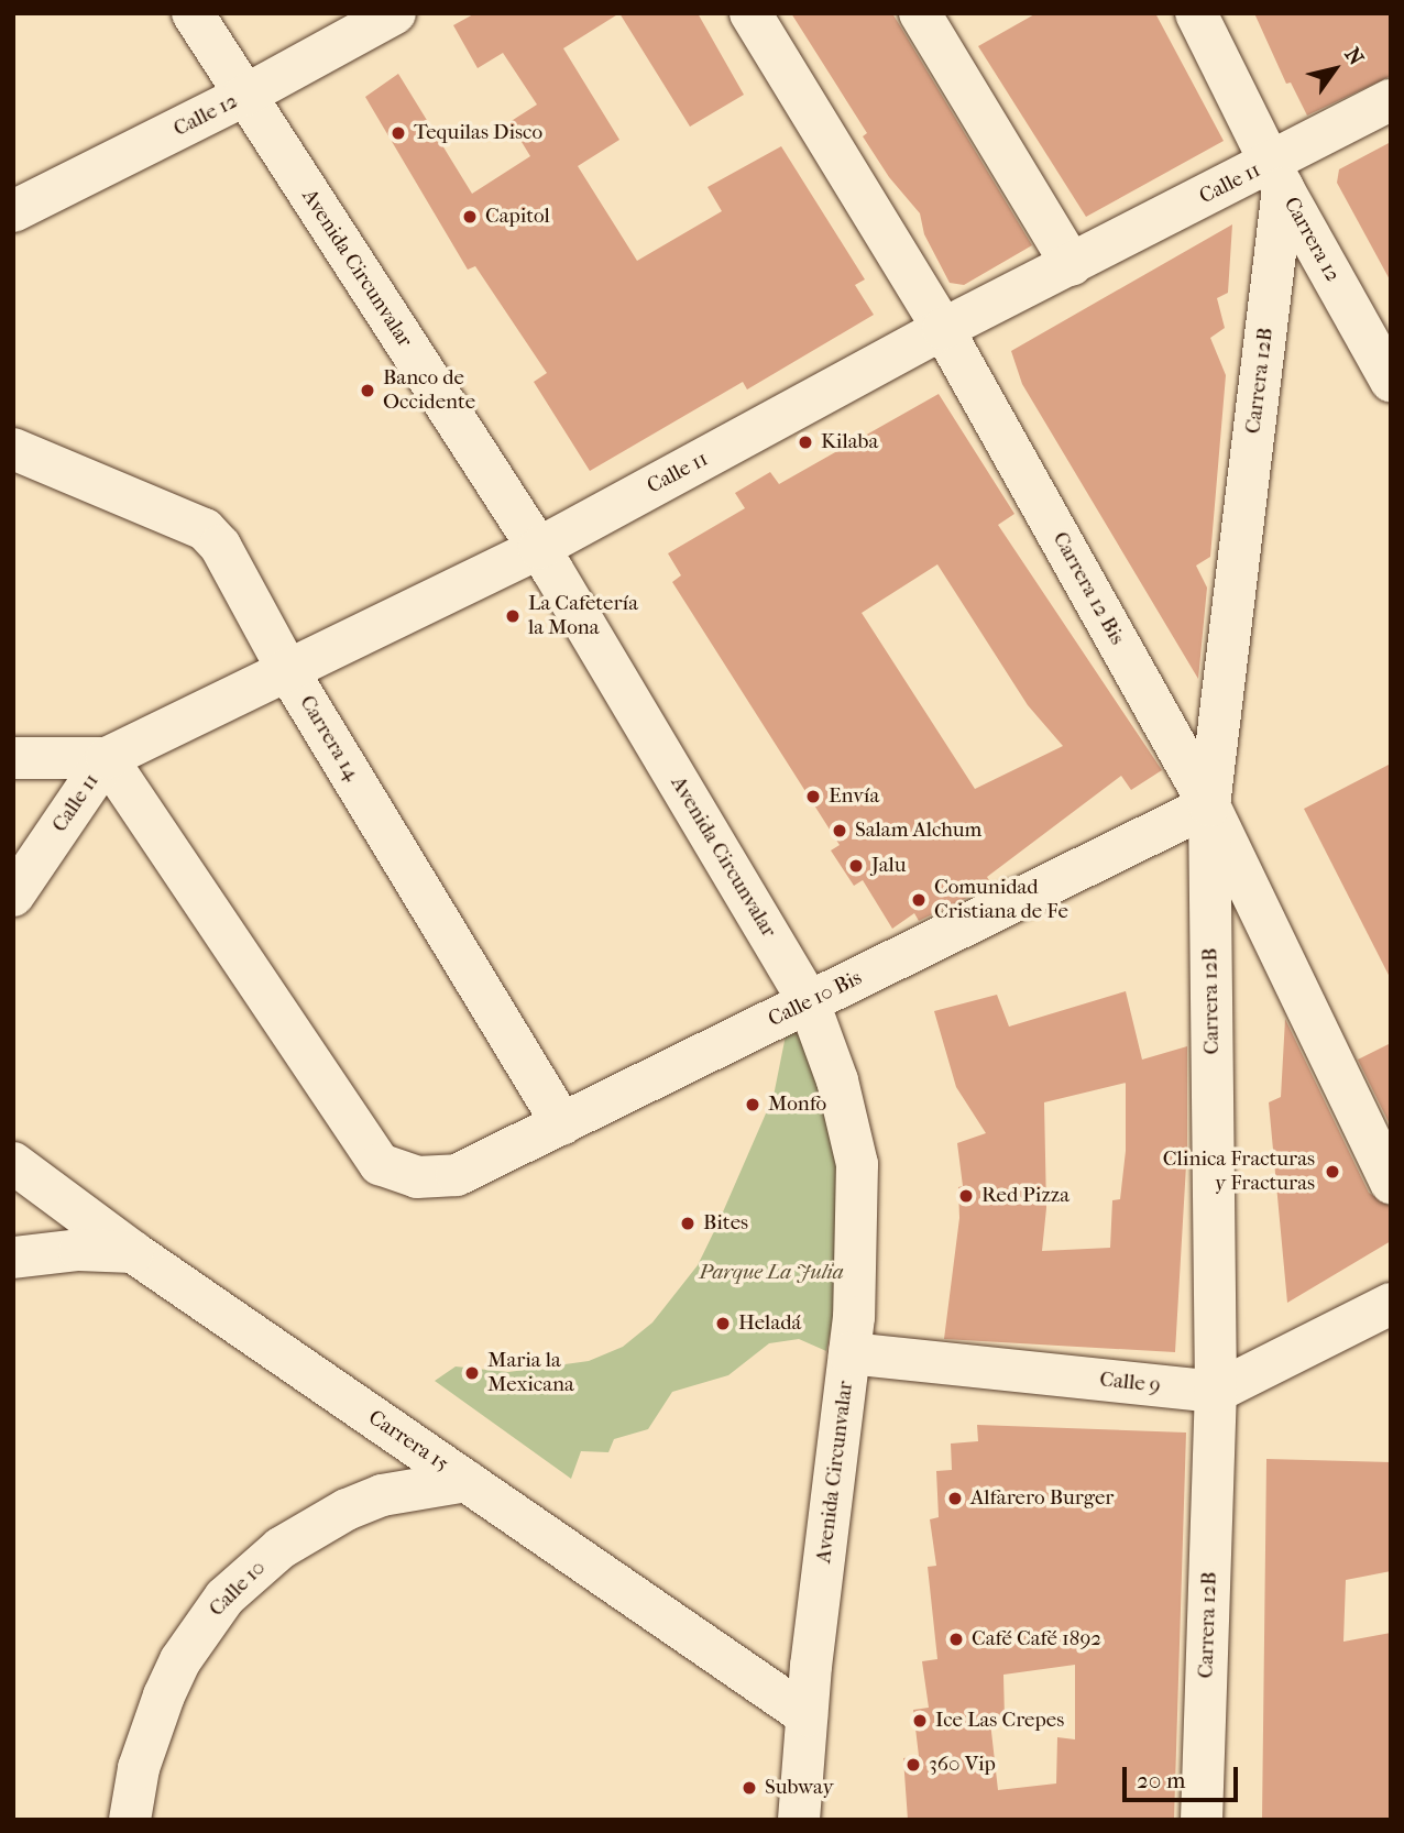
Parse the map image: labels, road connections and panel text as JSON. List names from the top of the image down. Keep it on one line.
{"streets":{"street":["Calle 12","Calle 11","Carrera 12","Avenida Circunvalar","Carrera 12B","Carrera 12 Bis","Carrera 14","Calle 10 Bis","Calle 9","Carrera 15","Calle 10"]},"crossings":[["Calle 12","Avenida Circunvalar"],["Calle 11","Carrera 12"],["Calle 11","Avenida Circunvalar"],["Calle 11","Carrera 12B"],["Calle 11","Carrera 12 Bis"],["Calle 11","Carrera 14"],["Calle 11","Calle 10 Bis"],["Carrera 12","Carrera 12B"],["Avenida Circunvalar","Calle 10 Bis"],["Avenida Circunvalar","Calle 9"],["Avenida Circunvalar","Carrera 15"],["Carrera 12B","Carrera 12 Bis"],["Carrera 12B","Calle 10 Bis"],["Carrera 12B","Calle 9"],["Carrera 12 Bis","Calle 10 Bis"],["Carrera 14","Calle 10 Bis"],["Carrera 15","Calle 10"]],"parks":["Parque La Julia"],"places":["Tequilas Disco","Capitol","Banco de Occidente","Kilaba","La Cafetería la Mona","Envía","Salam Alchum","Jalu","Comunidad Cristiana de Fe","Monfo","Clinica Fracturas y Fracturas","Red Pizza","Bites","Heladá","Maria la Mexicana","Alfarero Burger","Café Café 1892","Ice Las Crepes","360 Vip","Subway"],"scale_bar":"20 m","north":"top right"}
